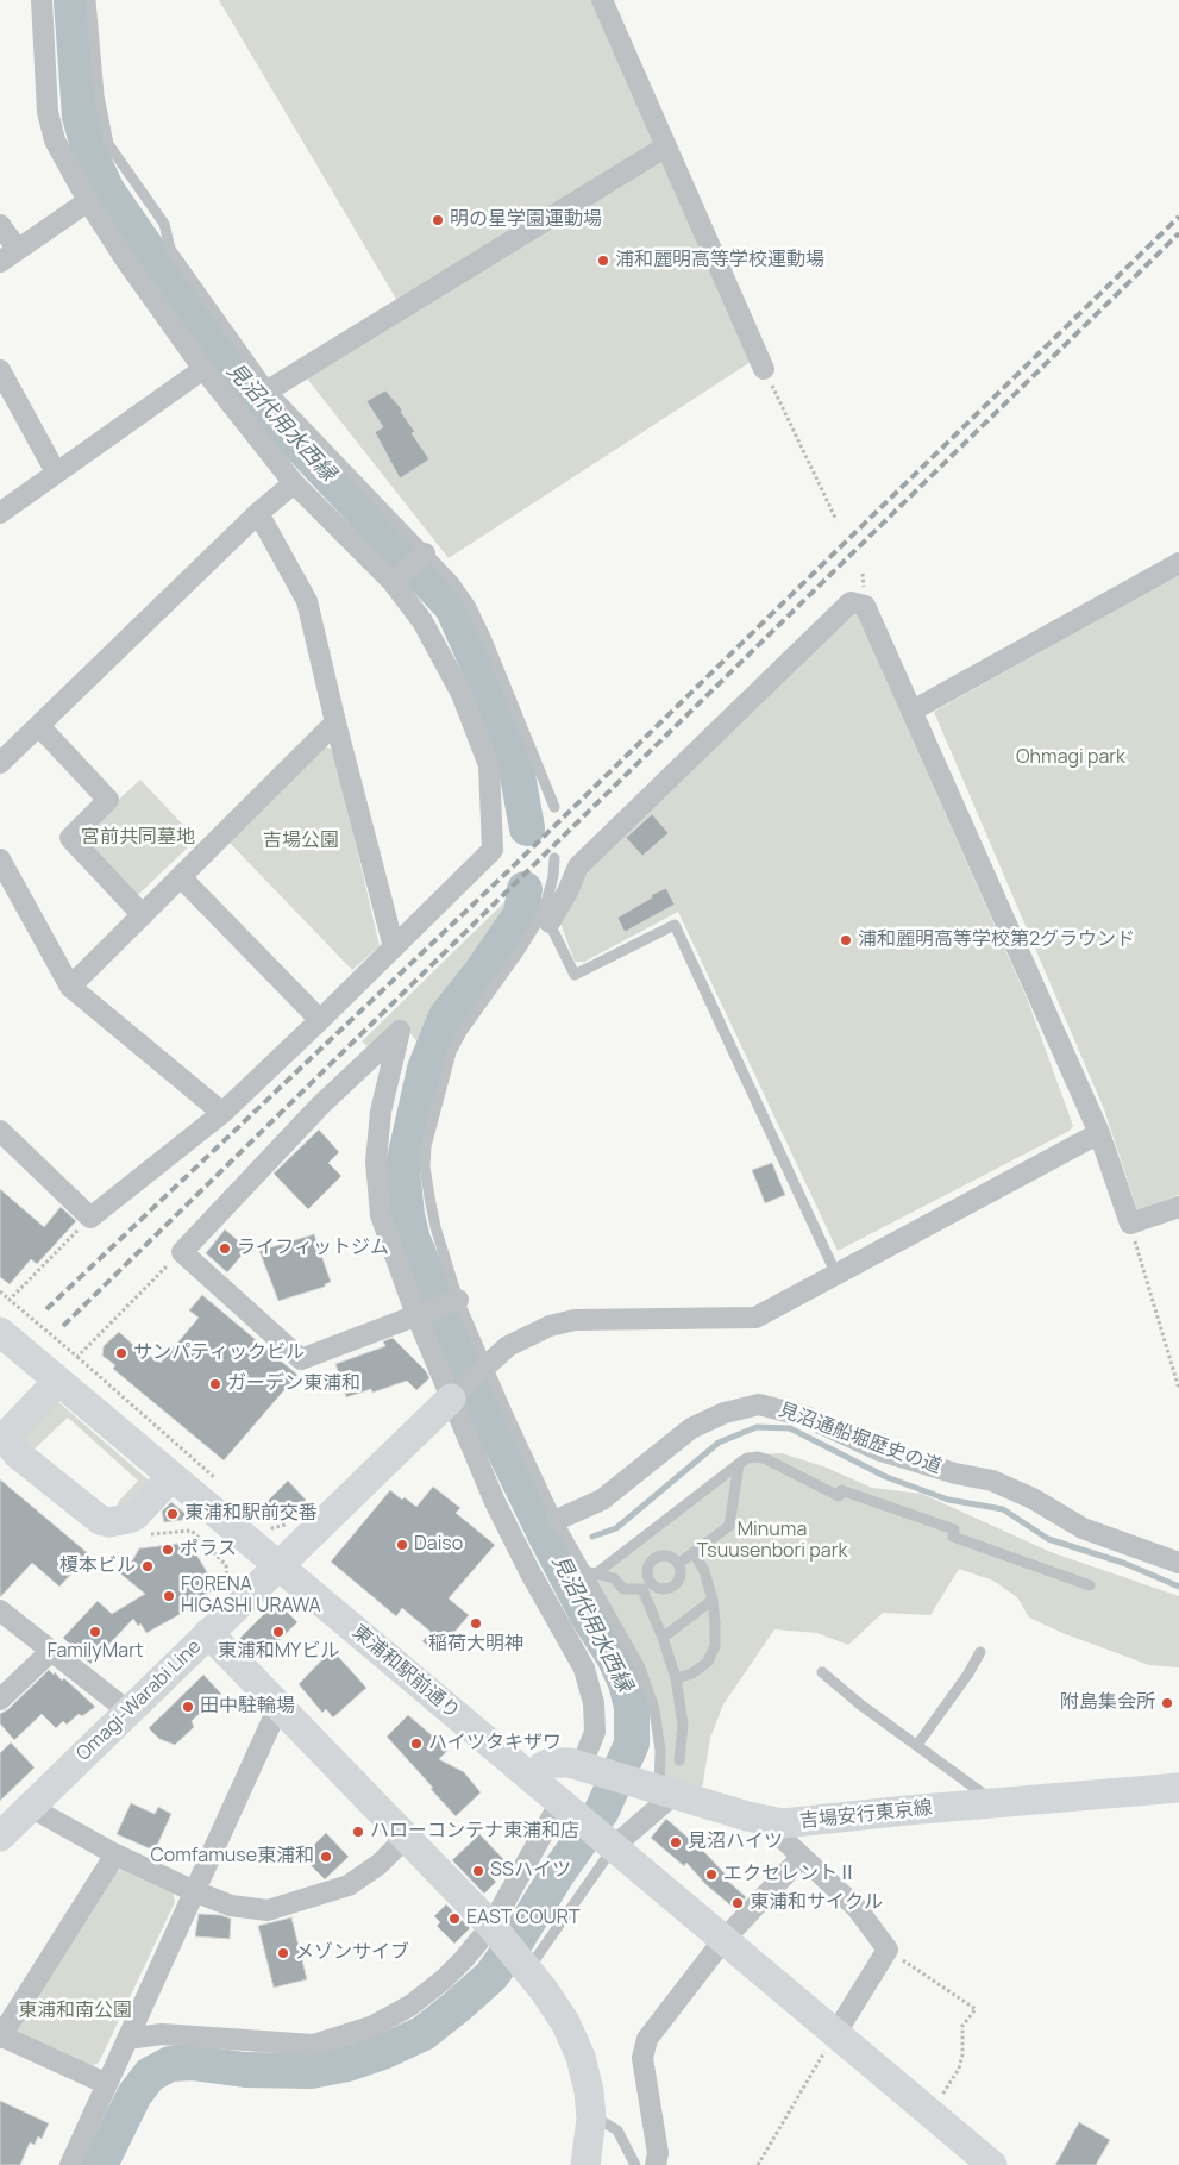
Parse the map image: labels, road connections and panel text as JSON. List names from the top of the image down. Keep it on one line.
{"streets":{"street":["見沼通船堀歴史の道","東浦和駅前通り","Omagi-Warabi Line","吉場安行東京線"]},"crossings":[["東浦和駅前通り","Omagi-Warabi Line"],["東浦和駅前通り","吉場安行東京線"]],"water":["見沼代用水西縁"],"parks":["Ohmagi park","宮前共同墓地","吉場公園","Minuma Tsuusenbori park","東浦和南公園"],"places":["明の星学園運動場","浦和麗明高等学校運動場","浦和麗明高等学校第2グラウンド","ライフィットジム","サンパティックビル","ガーデン東浦和","東浦和駅前交番","Daiso","ポラス","榎本ビル","FORENA HIGASHI URAWA","稲荷大明神","FamilyMart","東浦和MYビル","附島集会所","田中駐輪場","ハイツタキザワ","ハローコンテナ東浦和店","見沼ハイツ","Comfamuse東浦和","SSハイツ","エクセレントⅡ","東浦和サイクル","EAST COURT","メゾンサイブ"]}
